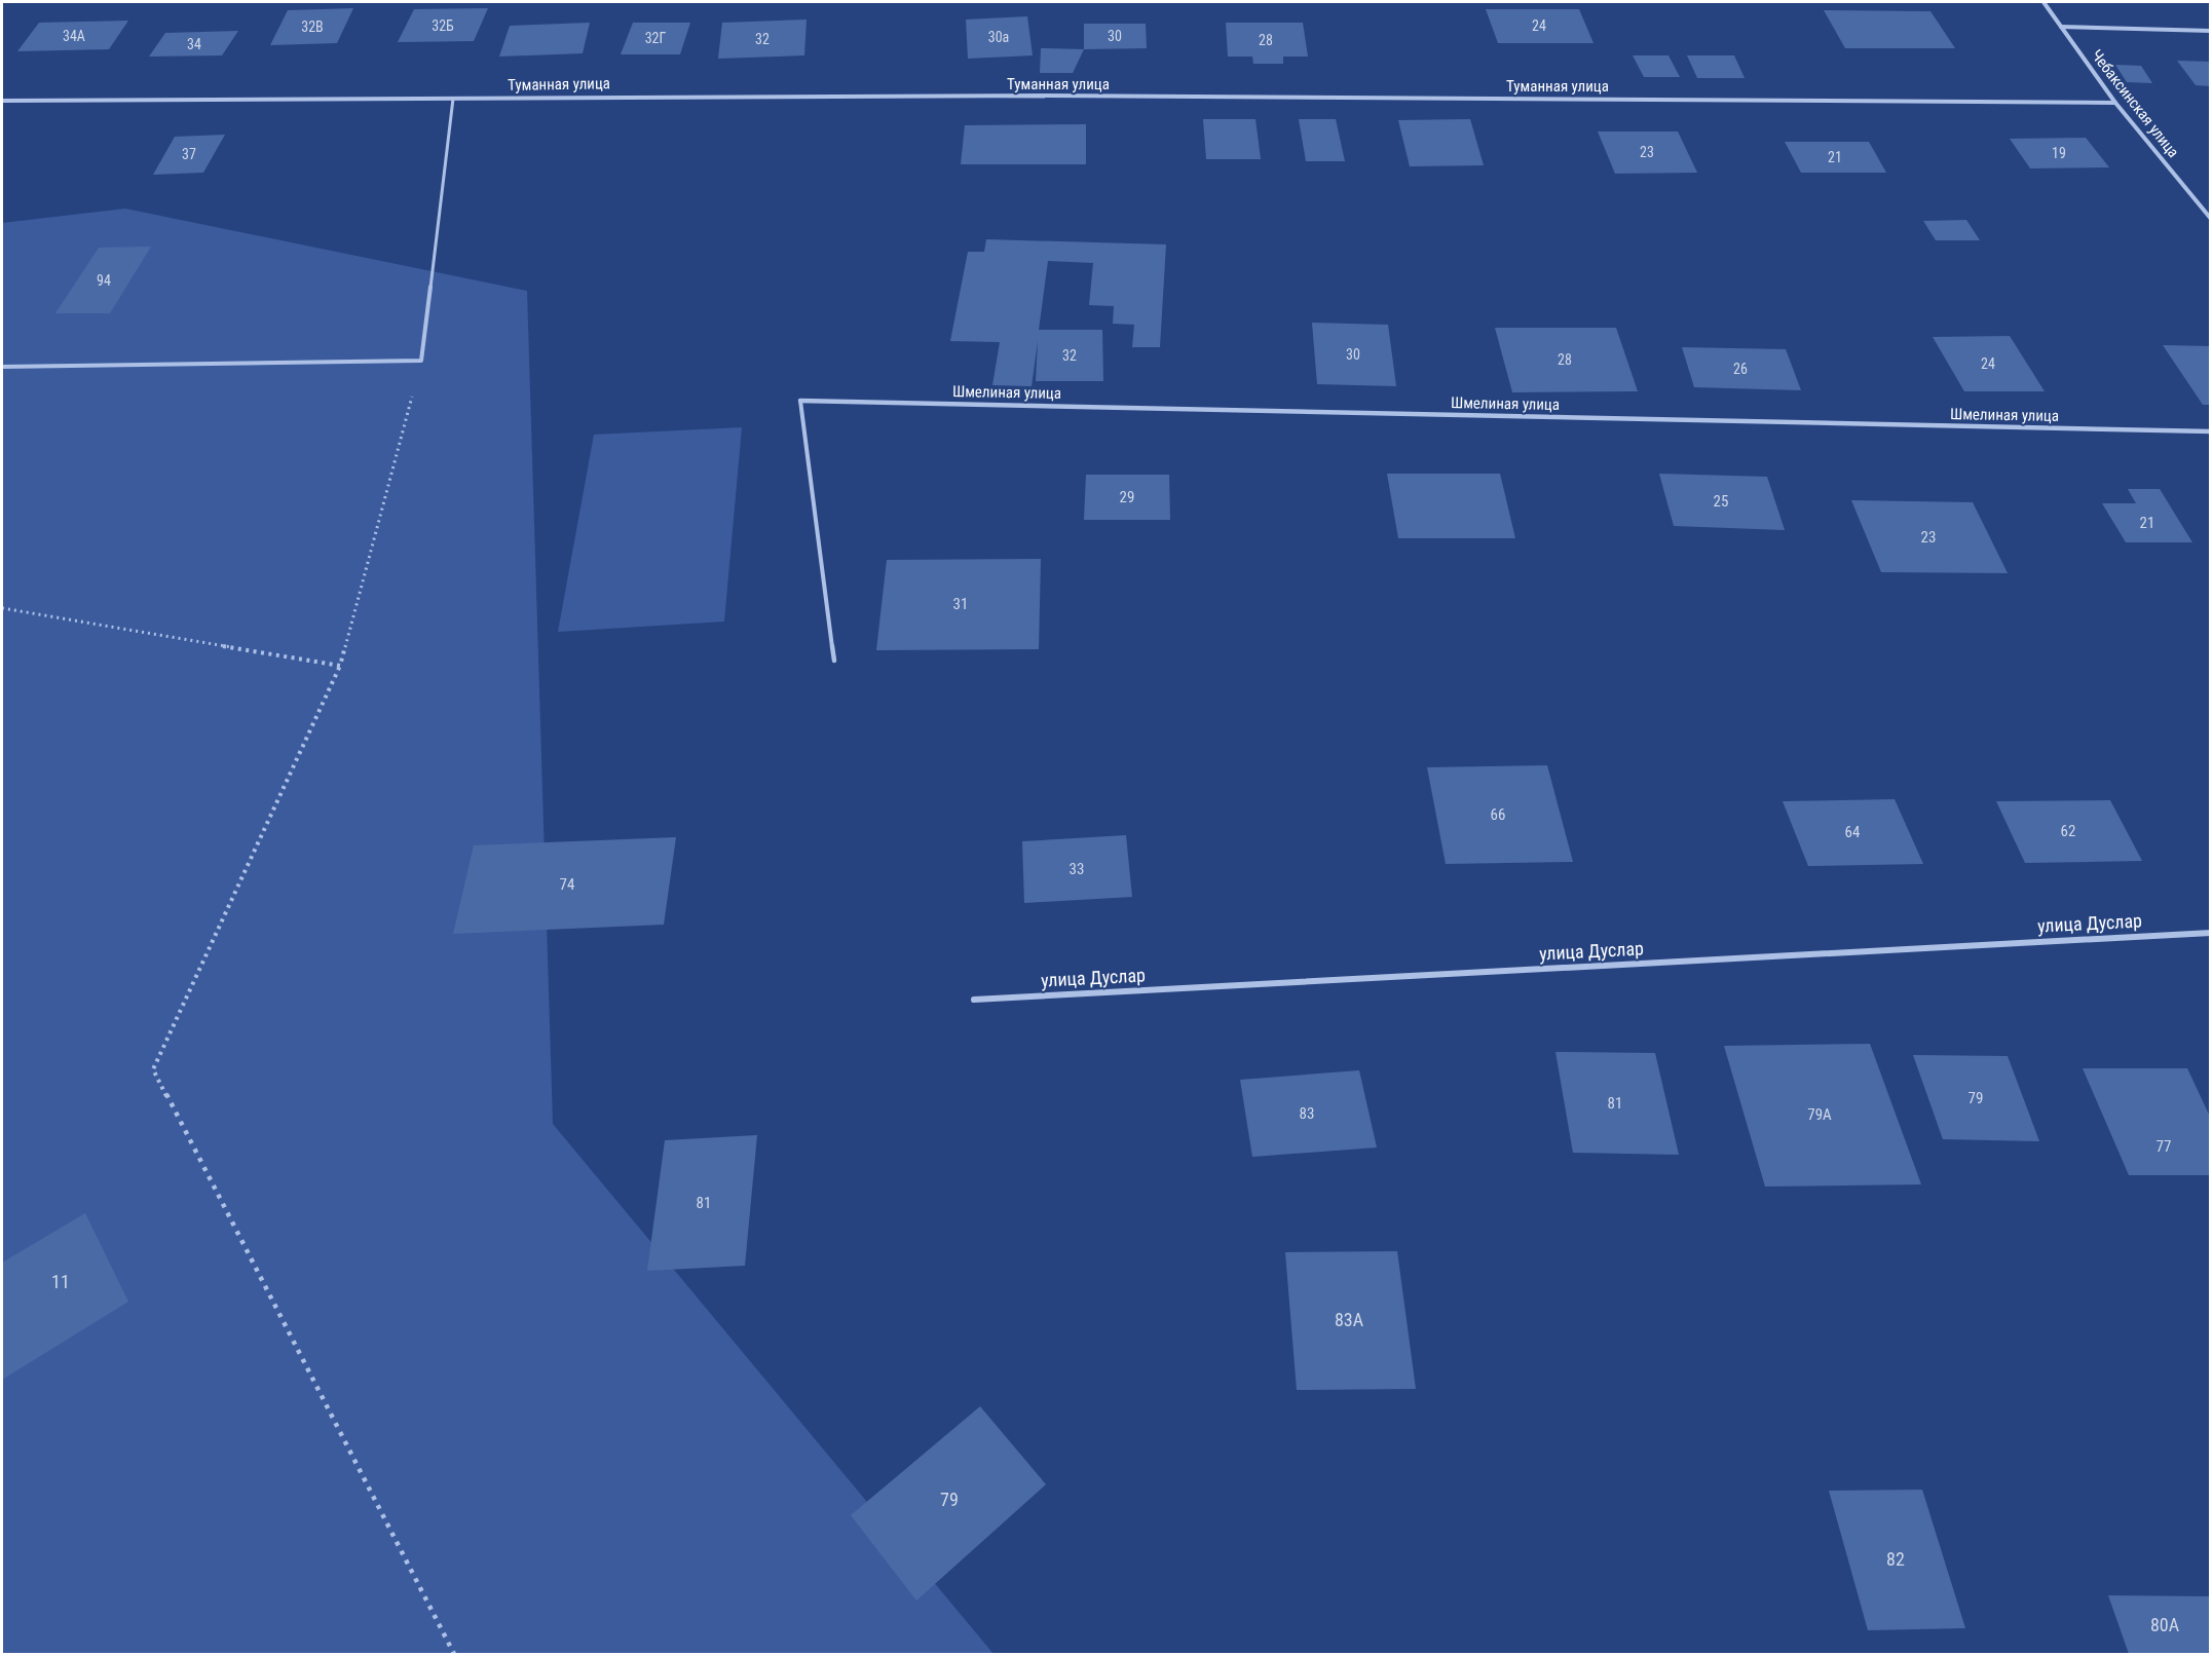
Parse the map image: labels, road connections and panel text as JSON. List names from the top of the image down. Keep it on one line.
{"streets":{"street":["Туманная улица","Чебаксинская улица","Шмелиная улица","улица Дуслар"]},"crossings":[["Туманная улица","Чебаксинская улица"]],"house_numbers":["32Б","24","32В","34А","30","30а","32Г","32","28","34","23","19","37","21","94","30","32","28","24","26","29","25","21","23","31","66","62","64","33","74","79","81","83","79А","77","81","11","83А","79","82","80А"]}
